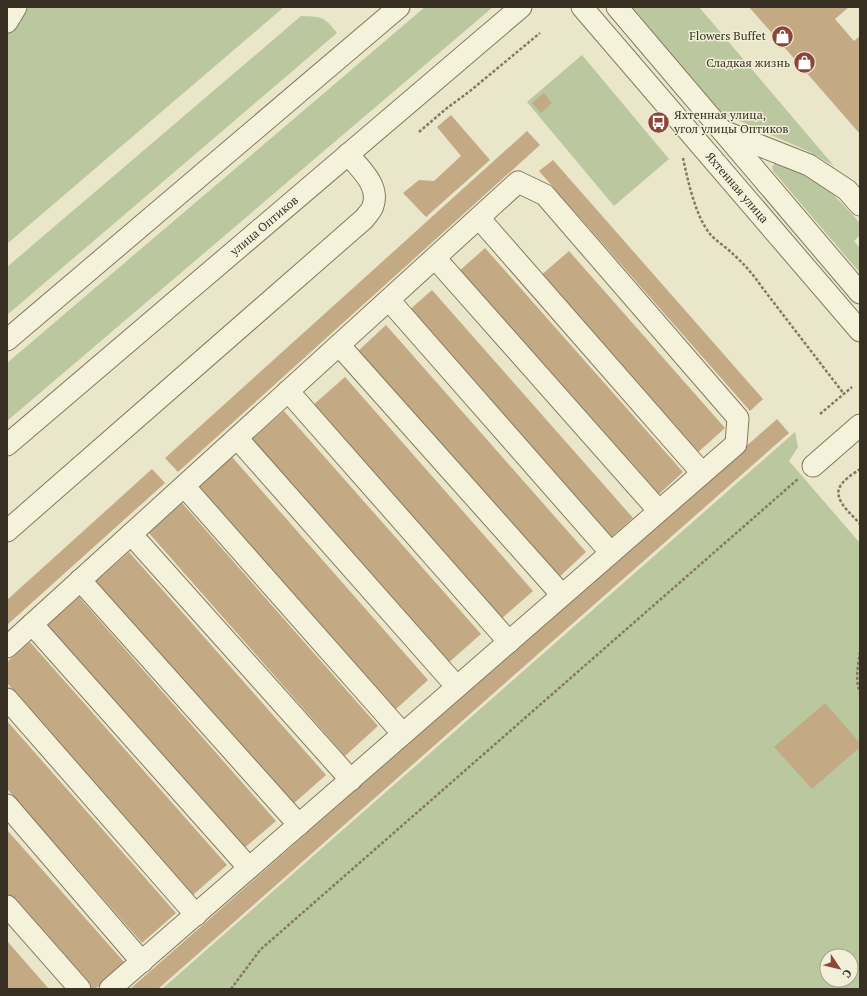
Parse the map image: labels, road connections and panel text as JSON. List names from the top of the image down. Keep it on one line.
{"streets":{"street":["Яхтенная улица","улица Оптиков"]},"places":{"shop":["Flowers Buffet","Сладкая жизнь"],"bus stop":["Яхтенная улица, угол улицы Оптиков"]},"north":"bottom right"}
